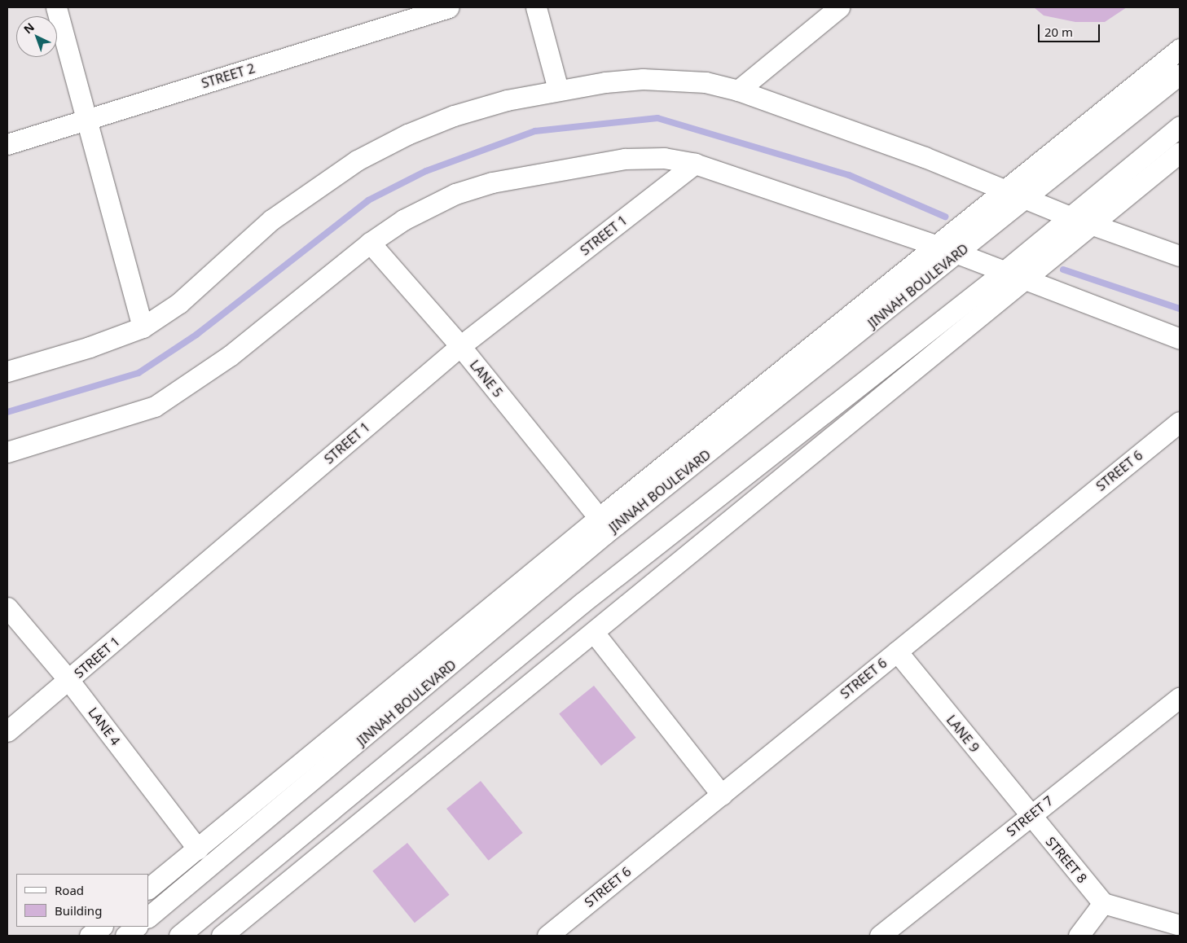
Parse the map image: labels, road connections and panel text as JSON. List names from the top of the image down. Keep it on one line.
{"streets":{"street":["STREET 2","STREET 1","JINNAH BOULEVARD","LANE 5","STREET 6","LANE 4","LANE 9","STREET 7","STREET 8"]},"crossings":[["STREET 1","LANE 5"],["STREET 1","LANE 4"],["STREET 6","LANE 9"],["LANE 9","STREET 7"],["LANE 9","STREET 8"],["STREET 7","STREET 8"]],"legend":["Road","Building"],"scale_bar":"20 m","north":"top left"}
